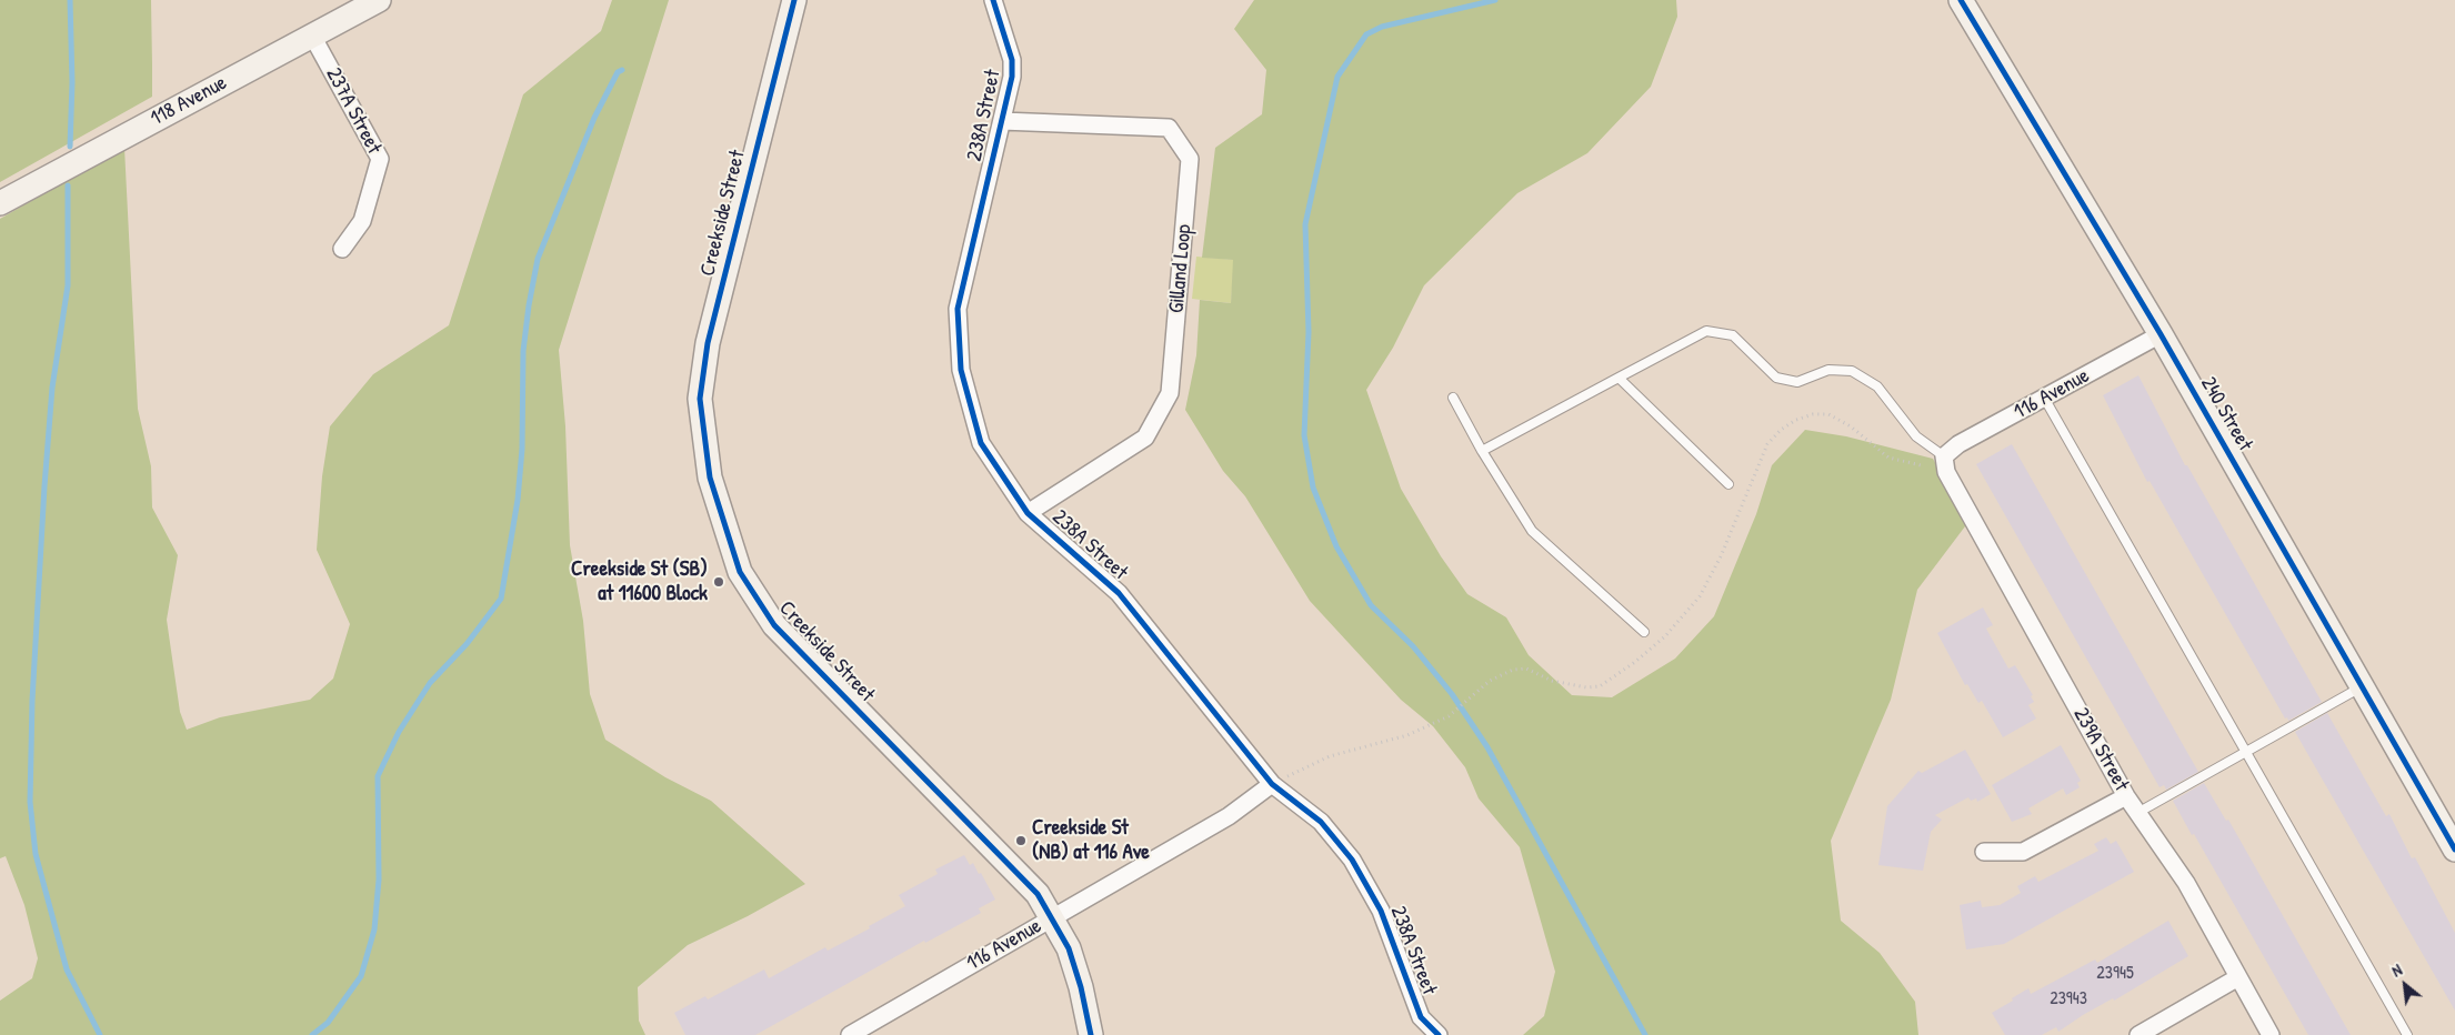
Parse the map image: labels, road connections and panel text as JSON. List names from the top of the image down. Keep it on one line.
{"streets":{"street":["118 Avenue","237A Street","238A Street","Creekside Street","Gilland Loop","116 Avenue","240 Street","239A Street"]},"crossings":[["118 Avenue","237A Street"],["238A Street","Gilland Loop"],["238A Street","116 Avenue"],["Creekside Street","116 Avenue"],["116 Avenue","240 Street"],["116 Avenue","239A Street"]],"places":["Creekside St (SB) at 11600 Block","Creekside St (NB) at 116 Ave"],"house_numbers":["23945","23943"],"north":"top left"}
